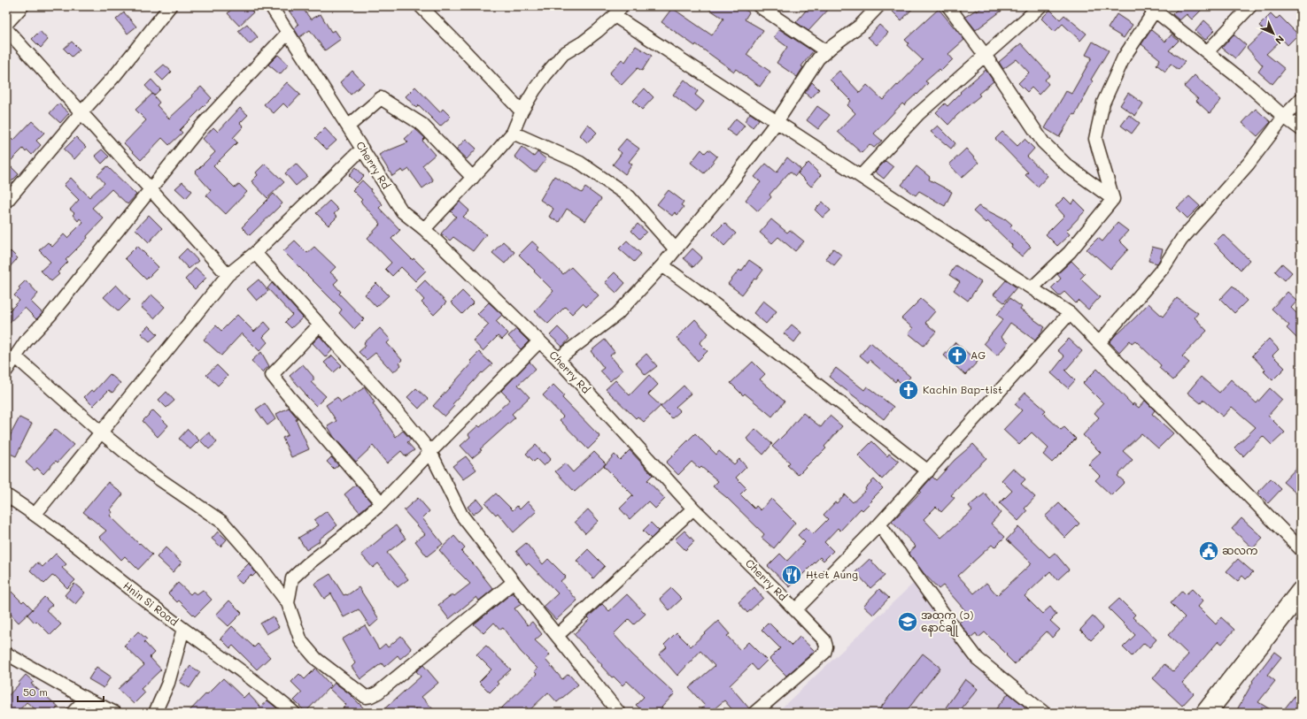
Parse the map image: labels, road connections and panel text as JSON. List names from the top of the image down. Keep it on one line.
{"streets":{"street":["Cherry Rd","Hnin Si Road"]},"places":{"church":["AG","Kachin Bap-tist"],"public building":["ဆလက"],"restaurant":["Htet Aung"],"school or university":["အထက (၁) နောင်ချို"]},"scale_bar":"50 m","north":"bottom right"}
